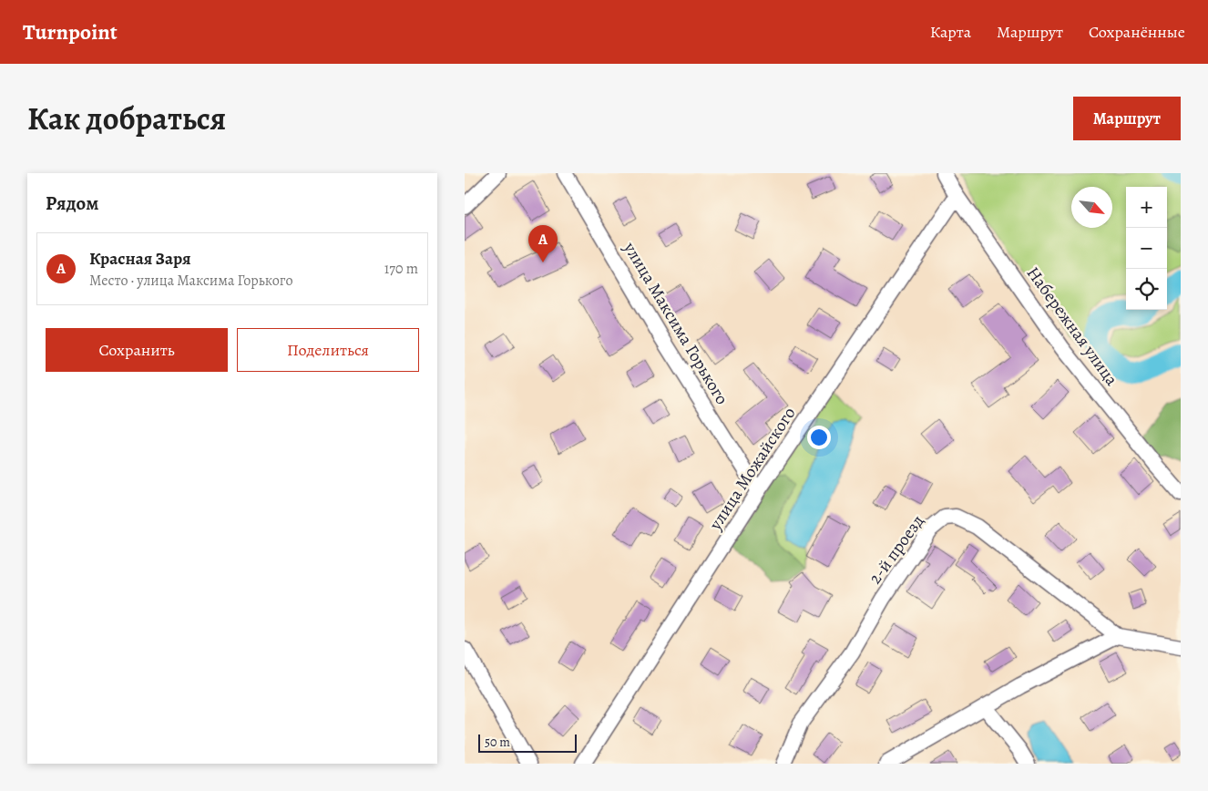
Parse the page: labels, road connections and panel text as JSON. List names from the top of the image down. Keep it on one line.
{"streets":{"street":["улица Максима Горького","Набережная улица","улица Можайского","2-й проезд"]},"crossings":[["улица Максима Горького","улица Можайского"],["Набережная улица","улица Можайского"]],"scale_bar":"50 m","north":"bottom right","page":{"header":"Turnpoint","nav":["Карта","Маршрут","Сохранённые"],"title":"Как добраться","buttons":["Маршрут",["Сохранить","Поделиться"]],"heading":"Рядом","map_buttons":["+","−"],"pins":"A","list":[{"mark":"A","name":"Красная Заря","note":"Место · улица Максима Горького","value":"170 m"}],"scale":"50 m"}}
